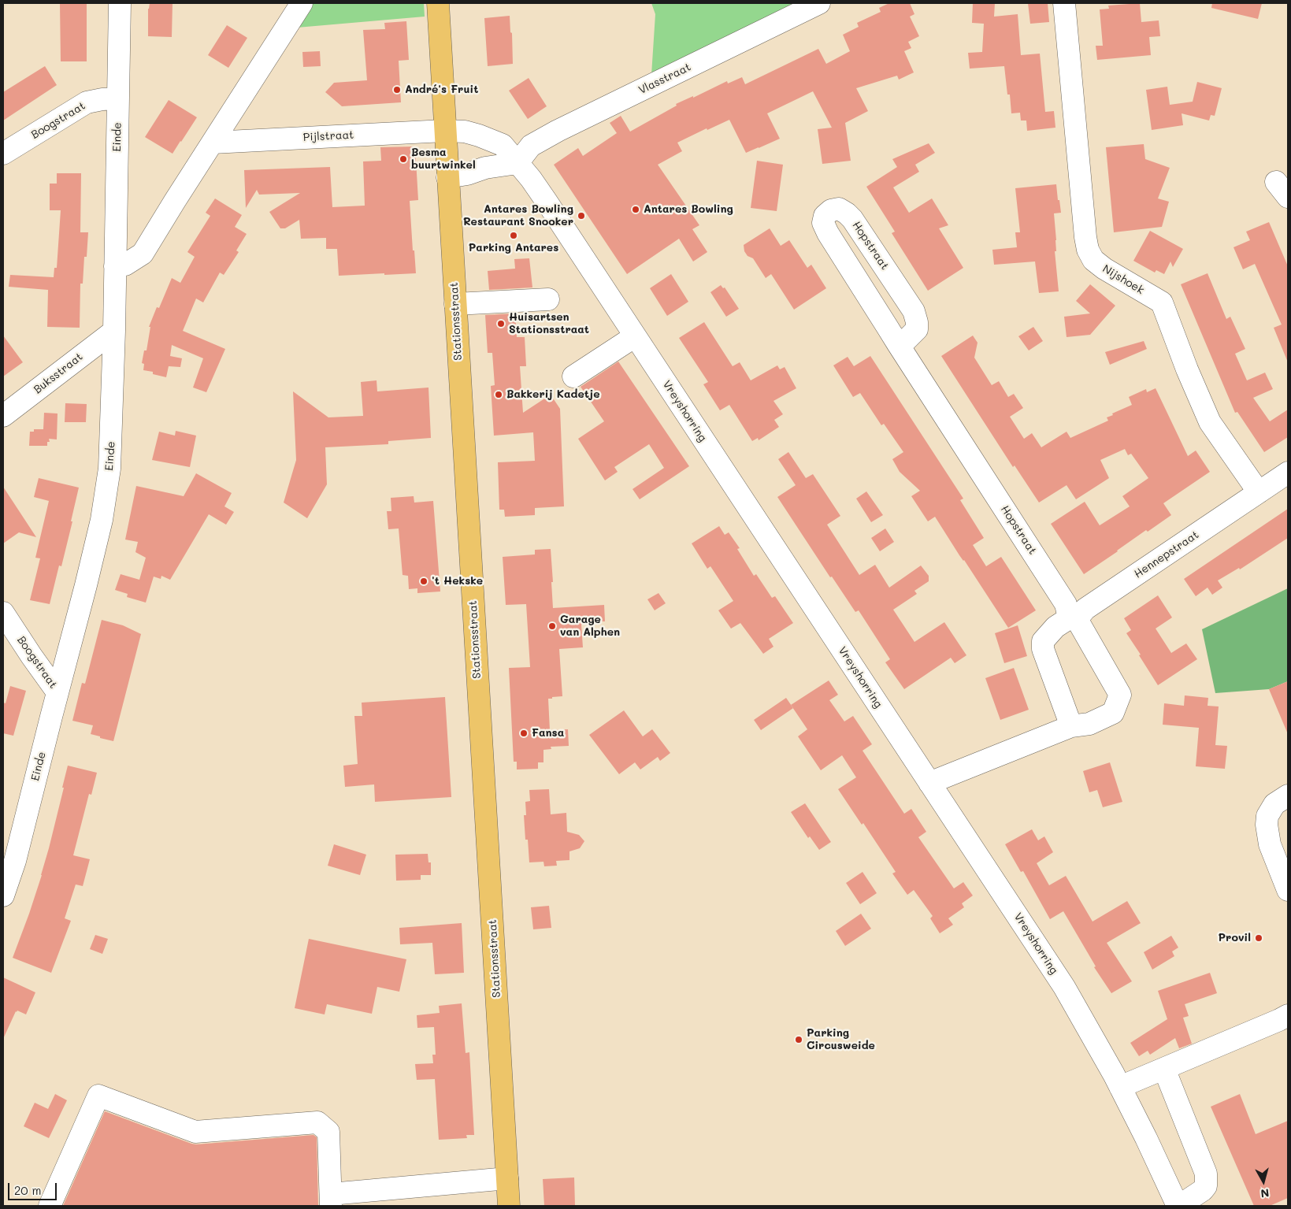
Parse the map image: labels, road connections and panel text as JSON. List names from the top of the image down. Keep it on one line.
{"streets":{"main road":["Stationsstraat"],"street":["Vlasstraat","Boogstraat","Pijlstraat","Einde","Hopstraat","Nijshoek","Buksstraat","Vreyshorring","Hennepstraat"]},"crossings":[["Vlasstraat","Vreyshorring"],["Boogstraat","Einde"],["Pijlstraat","Stationsstraat"],["Pijlstraat","Vreyshorring"],["Einde","Buksstraat"],["Hopstraat","Hennepstraat"],["Nijshoek","Hennepstraat"],["Stationsstraat","Vreyshorring"]],"places":["André's Fruit","Besma buurtwinkel","Antares Bowling","Antares Bowling Restaurant Snooker","Parking Antares","Huisartsen Stationsstraat","Bakkerij Kadetje","'t Hekske","Garage van Alphen","Fansa","Provil","Parking Circusweide"],"scale_bar":"20 m","north":"bottom"}
